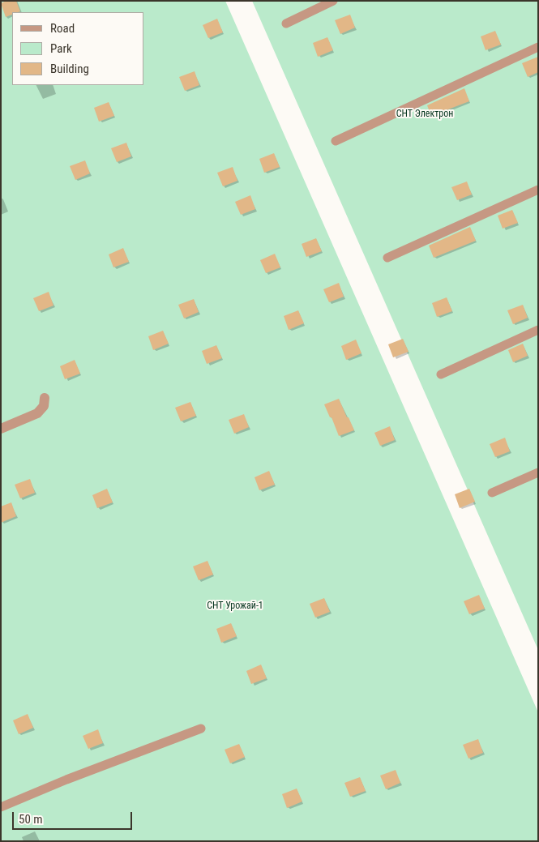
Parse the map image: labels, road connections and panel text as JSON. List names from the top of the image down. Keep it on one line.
{"parks":["СНТ Электрон","СНТ Урожай-1"],"legend":["Road","Park","Building"],"scale_bar":"50 m"}
